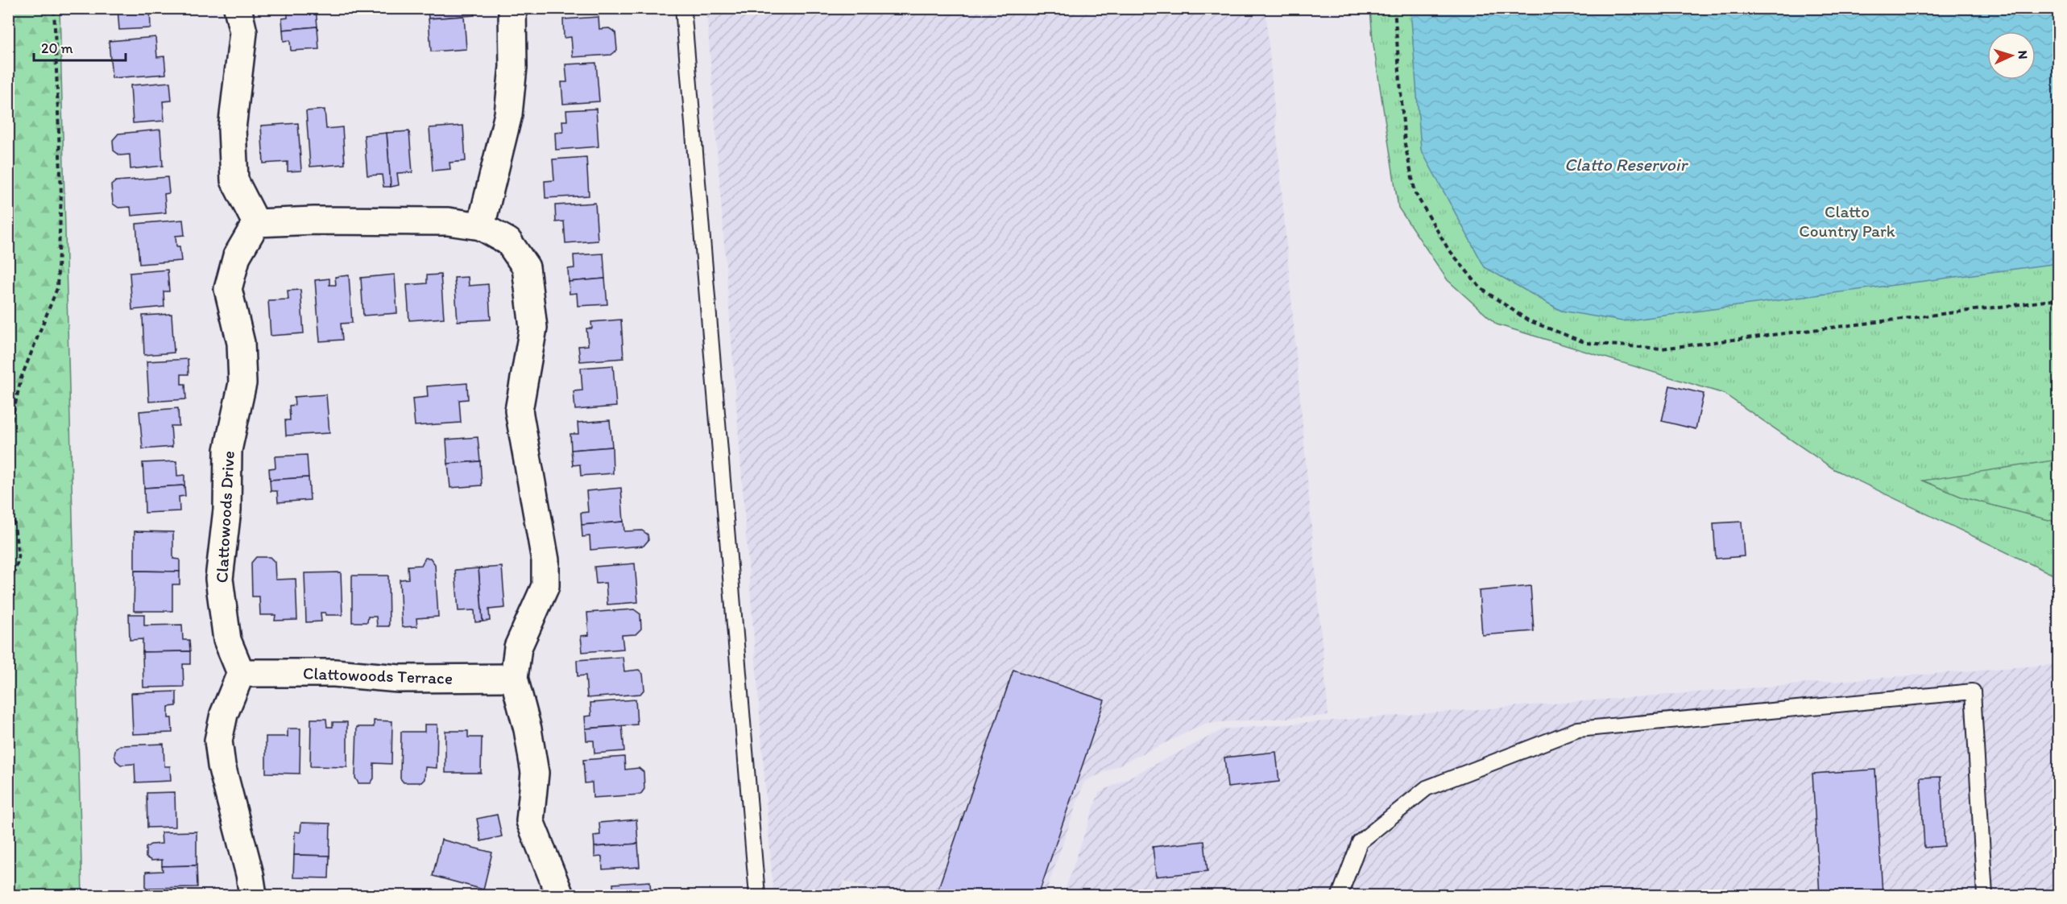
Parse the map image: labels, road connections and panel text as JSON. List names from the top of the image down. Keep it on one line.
{"streets":{"street":["Clattowoods Drive","Clattowoods Terrace"]},"crossings":[["Clattowoods Drive","Clattowoods Terrace"]],"water":["Clatto Reservoir"],"parks":["Clatto Country Park"],"scale_bar":"20 m","north":"right"}
